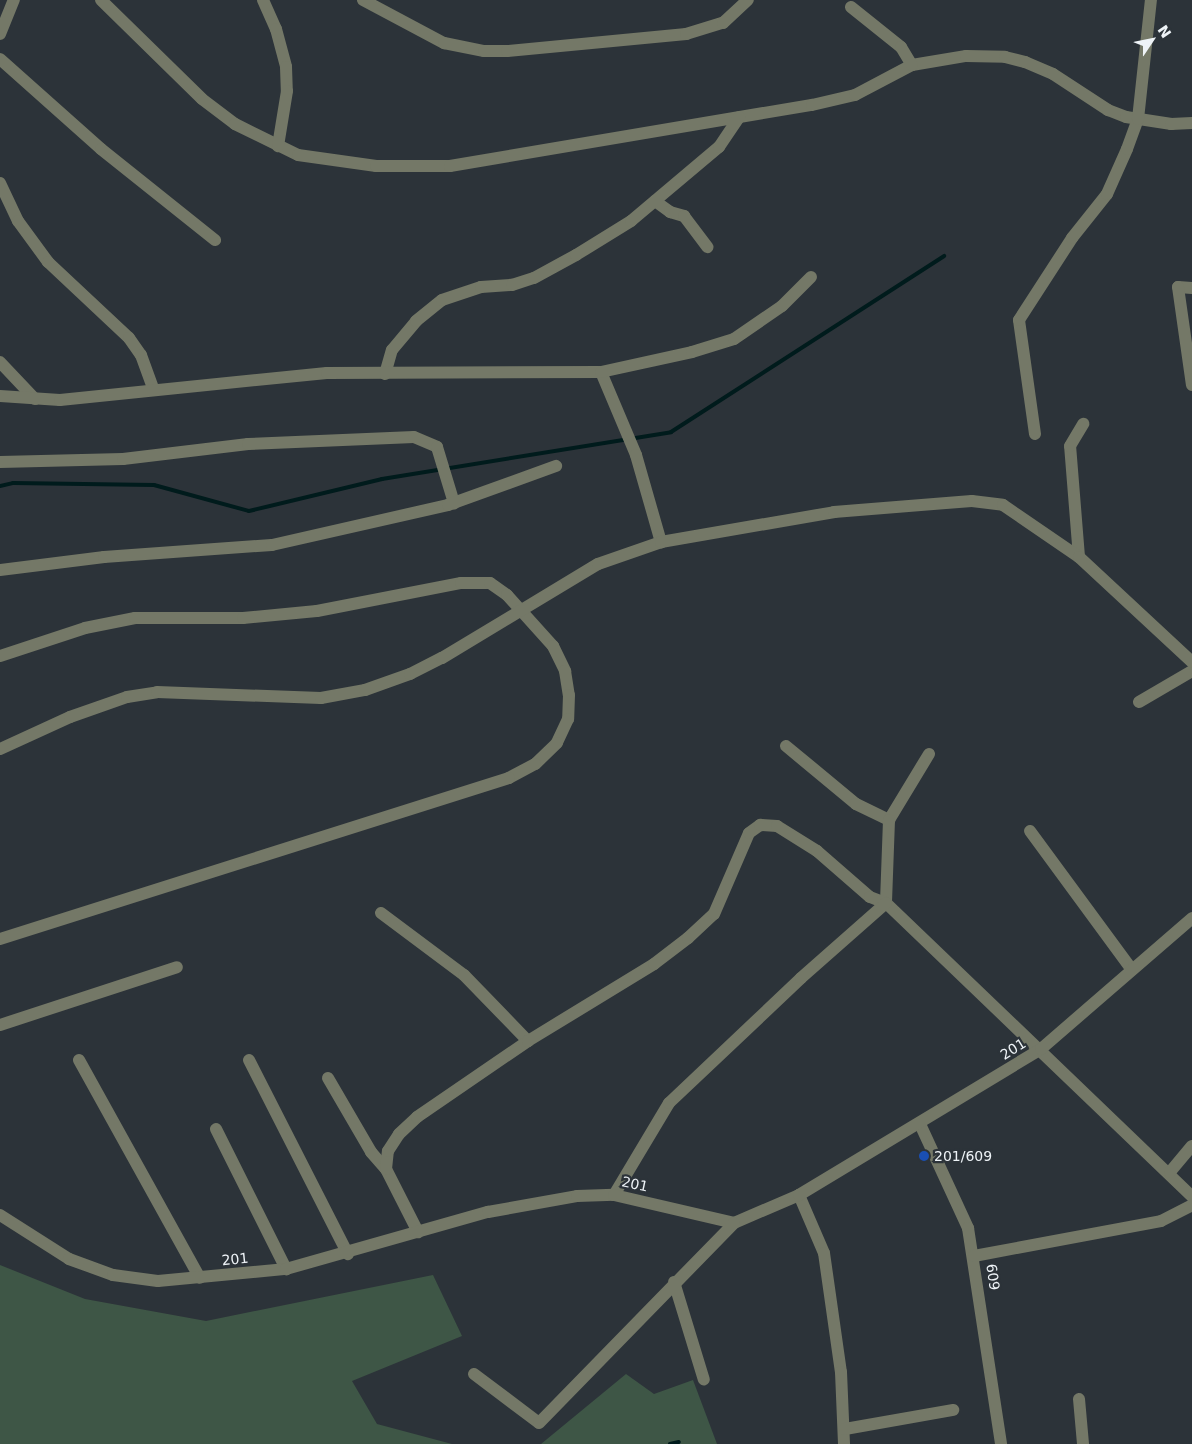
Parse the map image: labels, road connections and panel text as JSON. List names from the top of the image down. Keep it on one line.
{"streets":{"street":["201","609"]},"crossings":[["201","609"]],"places":["201/609"],"north":"top right"}
